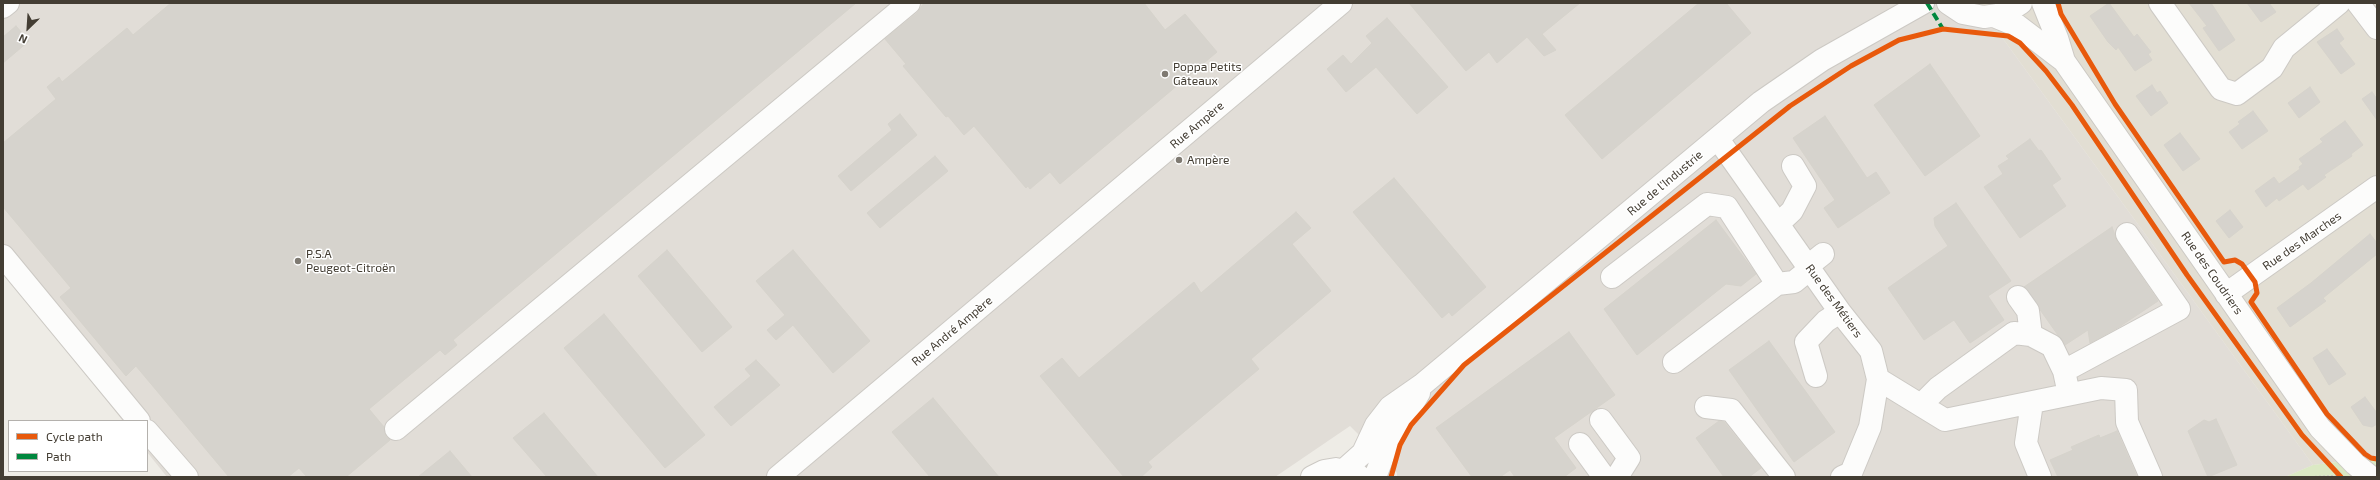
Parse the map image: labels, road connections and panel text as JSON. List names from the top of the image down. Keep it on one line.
{"streets":{"street":["Rue Ampère","Rue de l'Industrie","Rue des Marches","Rue des Coudriers","Rue des Métiers","Rue André Ampère"]},"crossings":[["Rue Ampère","Rue André Ampère"],["Rue de l'Industrie","Rue des Métiers"],["Rue des Marches","Rue des Coudriers"]],"places":["Poppa Petits Gâteaux","Ampère","P.S.A Peugeot-Citroën"],"legend":["Cycle path","Path"],"north":"bottom left"}
